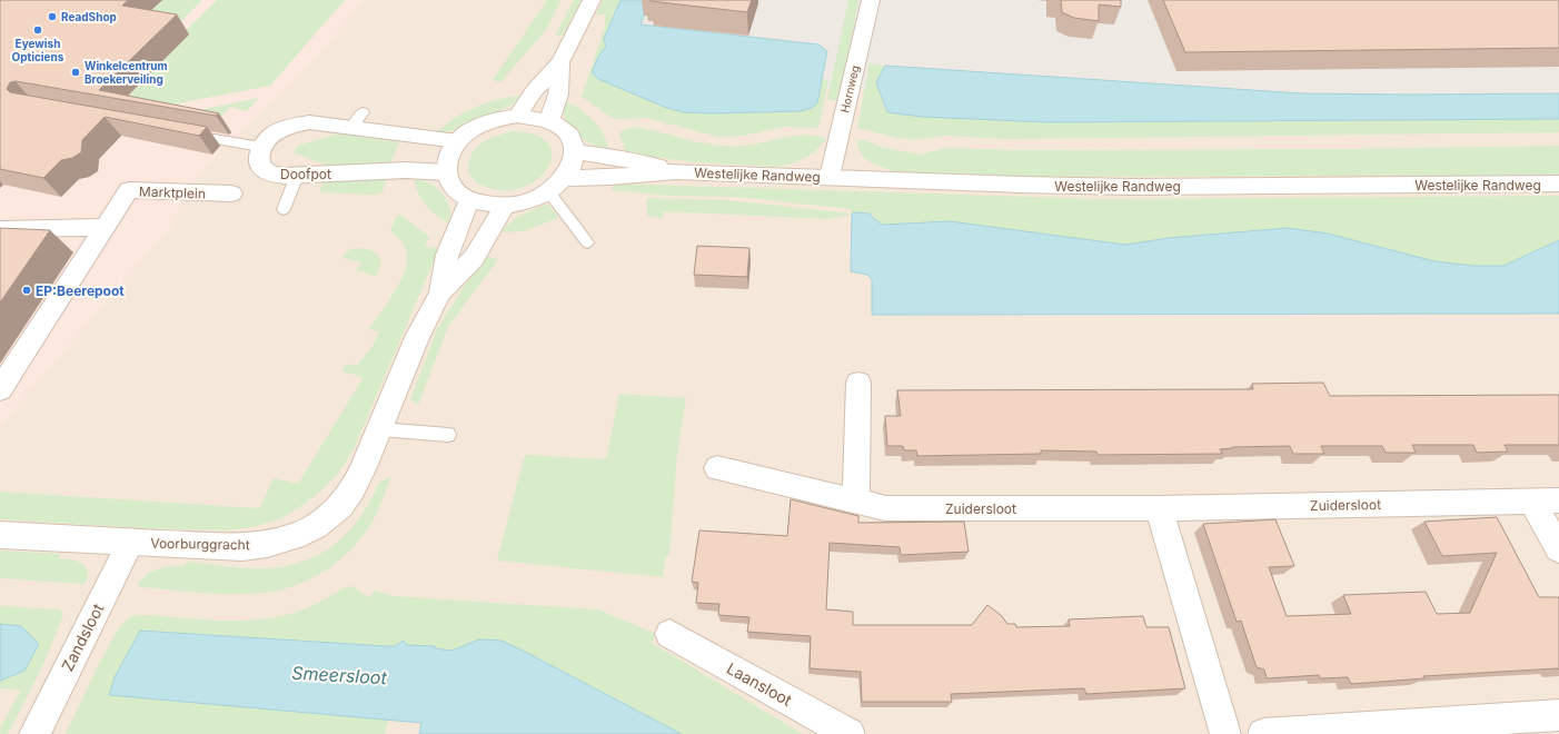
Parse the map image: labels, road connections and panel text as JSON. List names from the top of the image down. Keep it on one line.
{"streets":{"street":["Hornweg","Doofpot","Westelijke Randweg","Marktplein","Zuidersloot","Voorburggracht","Zandsloot","Laansloot"]},"crossings":[["Hornweg","Westelijke Randweg"],["Doofpot","Westelijke Randweg"],["Doofpot","Voorburggracht"],["Westelijke Randweg","Voorburggracht"],["Voorburggracht","Zandsloot"]],"water":["Smeersloot"],"places":["ReadShop","Eyewish Opticiens","Winkelcentrum Broekerveiling","EP:Beerepoot"]}
